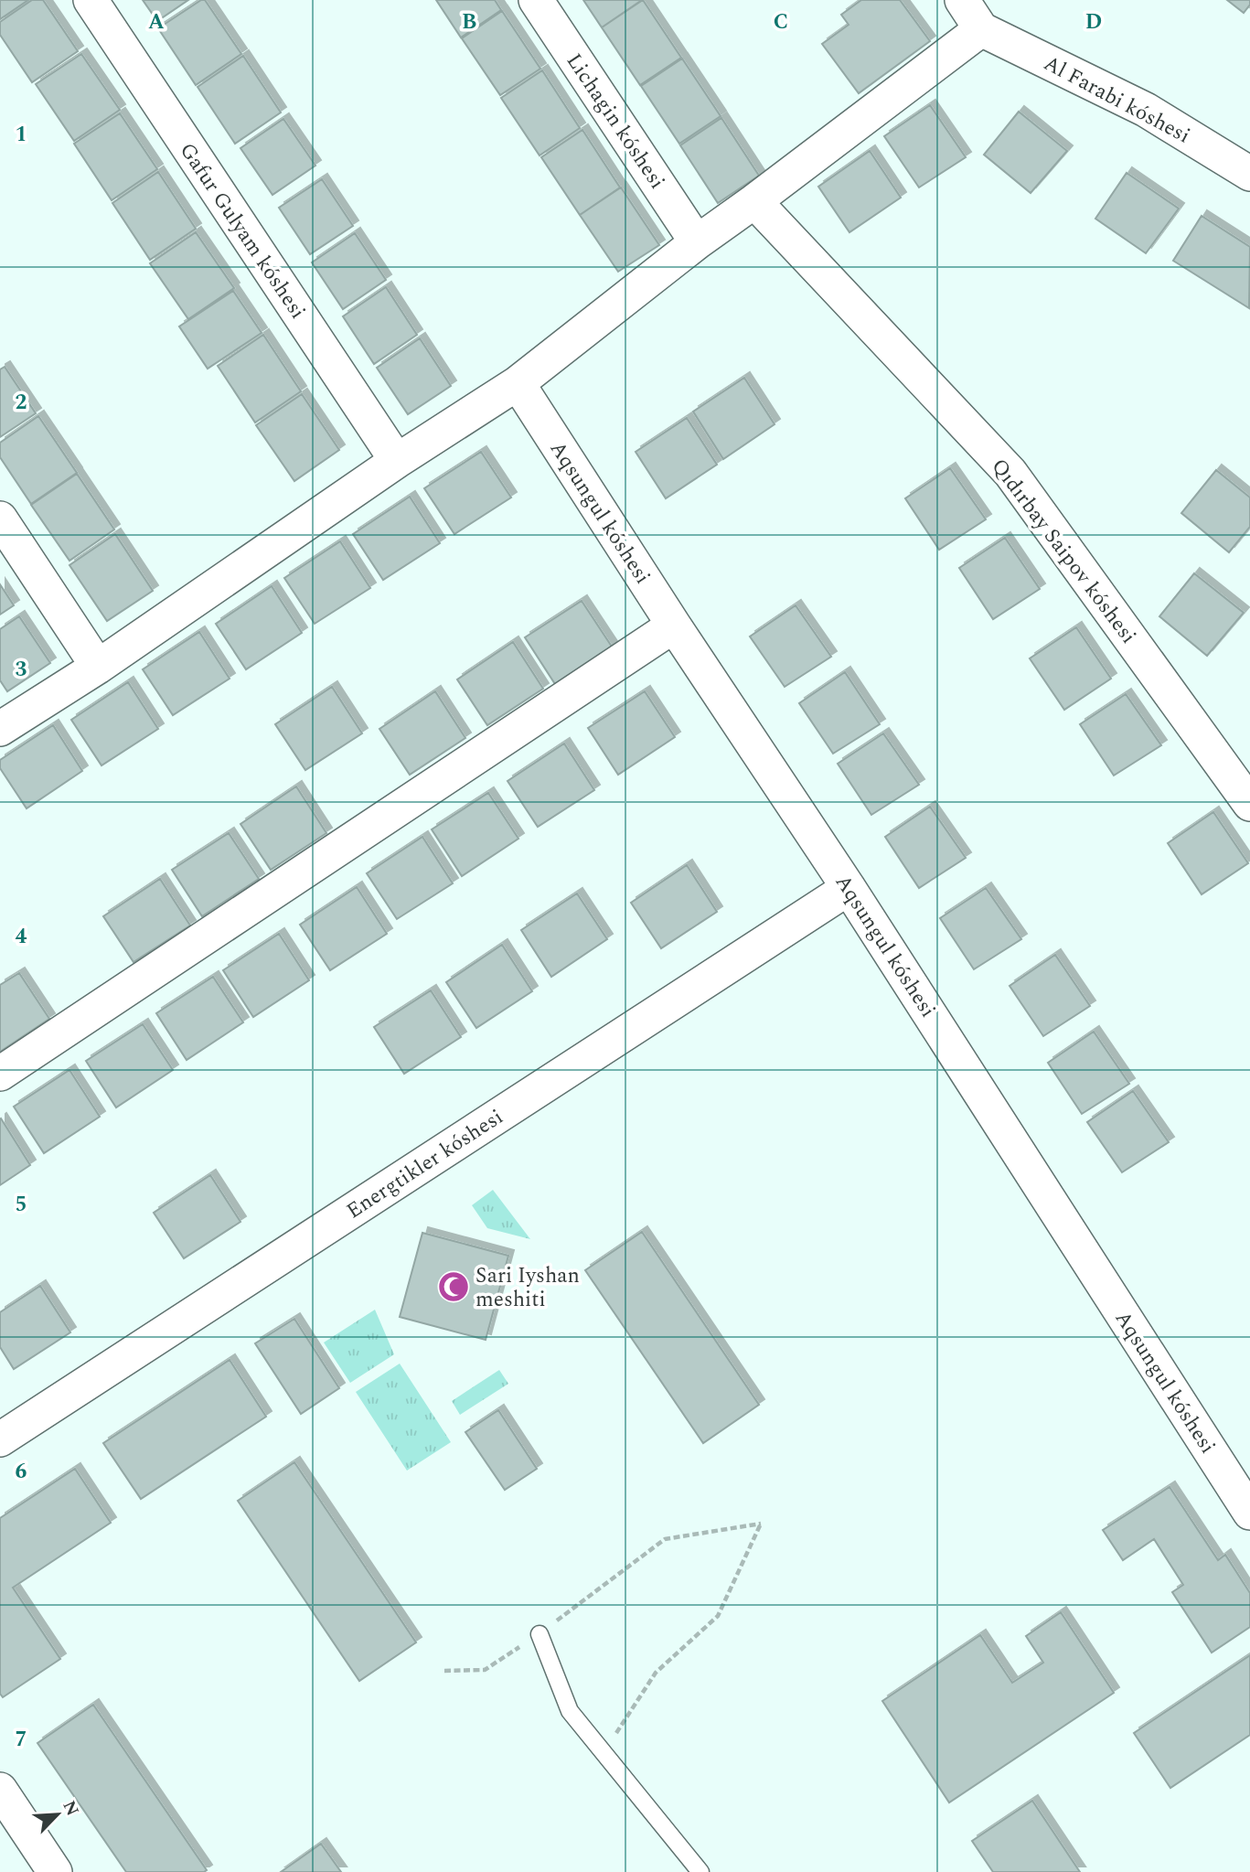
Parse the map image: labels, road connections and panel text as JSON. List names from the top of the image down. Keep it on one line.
{"streets":{"street":["Al Farabi kóshesi","Lichagin kóshesi","Gafur Gulyam kóshesi","Aqsungul kóshesi","Qıdırbay Saipov kóshesi","Energtikler kóshesi"]},"crossings":[["Aqsungul kóshesi","Energtikler kóshesi"]],"places":{"mosque":["Sari Iyshan meshiti"]},"north":"top right","grid":{"columns":["A","B","C","D"],"rows":["1","2","3","4","5","6","7"]}}
